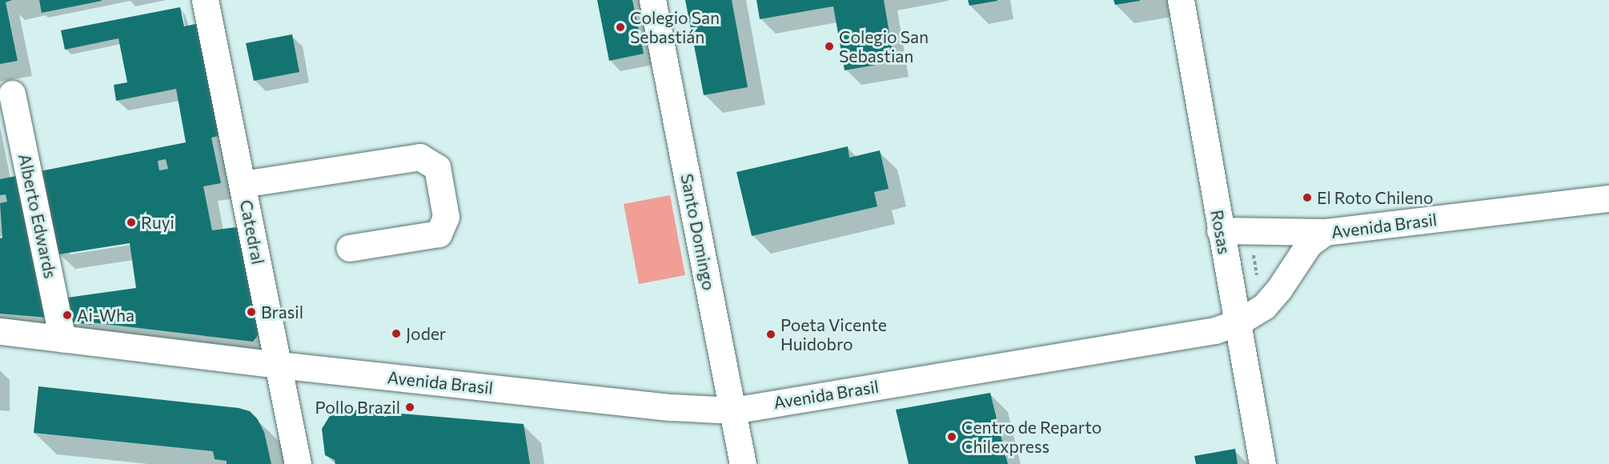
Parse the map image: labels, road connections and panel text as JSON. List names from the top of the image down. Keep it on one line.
{"streets":{"main road":["Alberto Edwards","Avenida Brasil","Catedral","Santo Domingo","Rosas"]},"crossings":[["Alberto Edwards","Avenida Brasil"],["Avenida Brasil","Catedral"],["Avenida Brasil","Santo Domingo"],["Avenida Brasil","Rosas"]],"places":["Colegio San Sebastián","Colegio San Sebastian","El Roto Chileno","Ruyi","Brasil","Ai-Wha","Joder","Poeta Vicente Huidobro","Pollo Brazil","Centro de Reparto Chilexpress"]}
